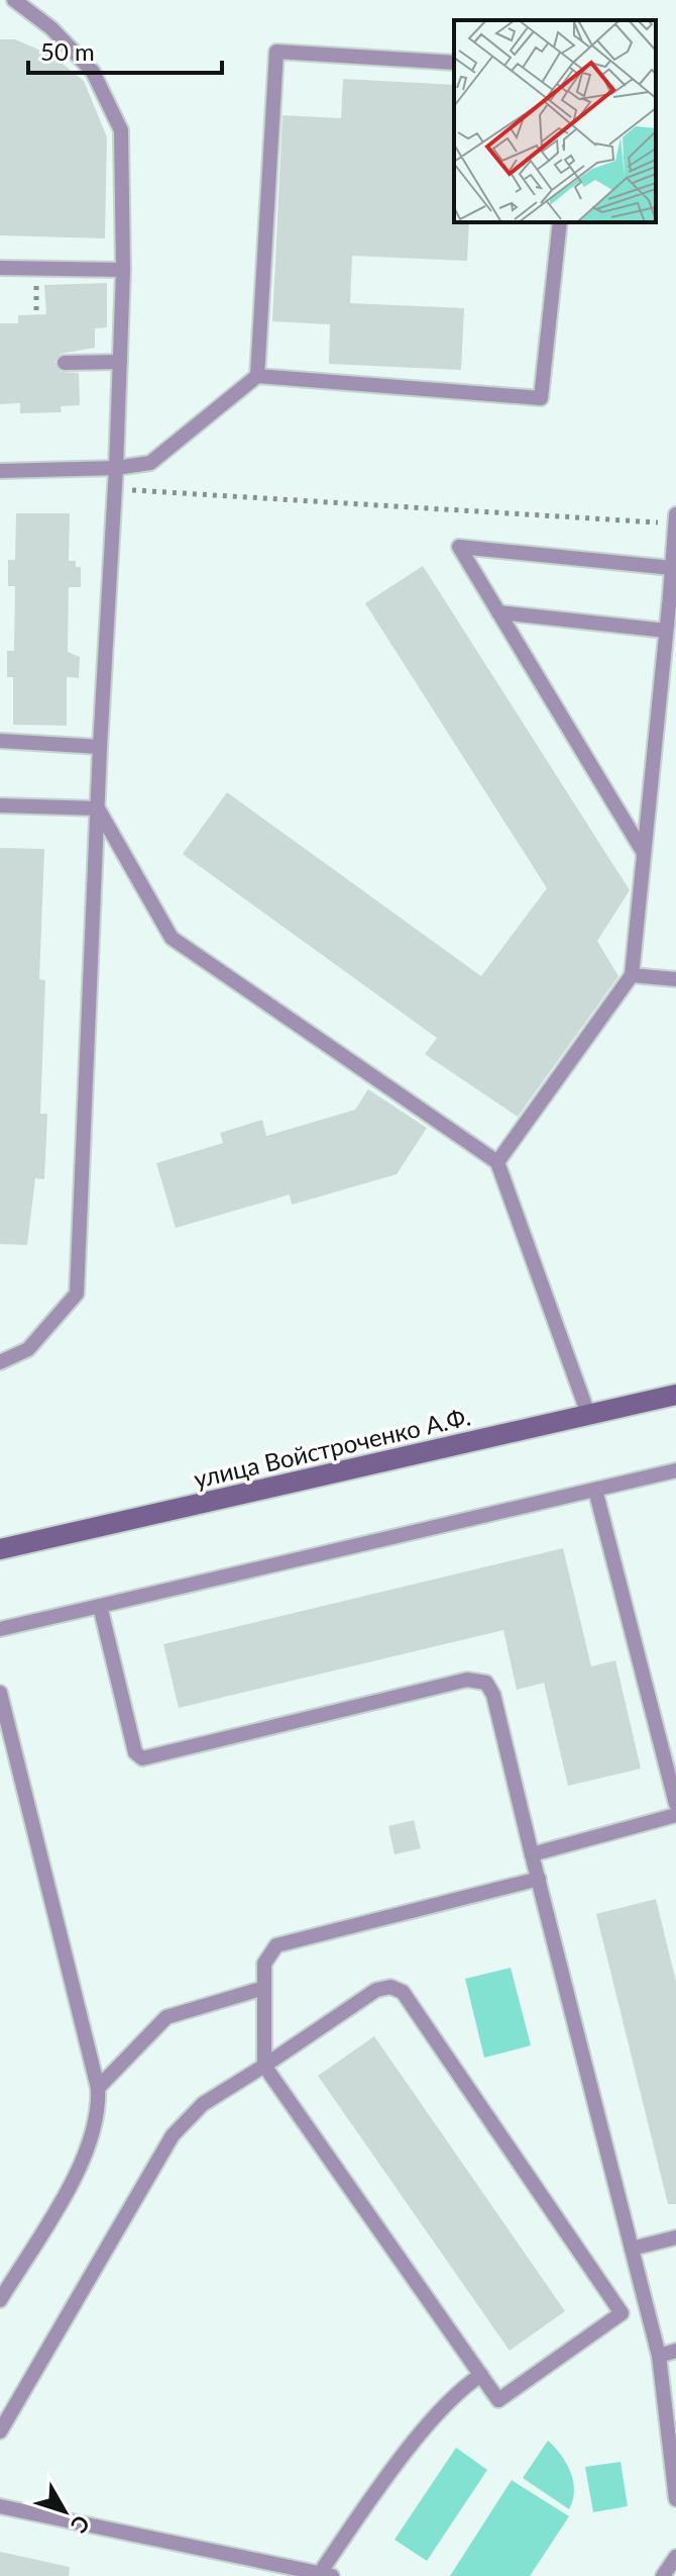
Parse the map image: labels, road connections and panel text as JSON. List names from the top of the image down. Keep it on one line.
{"streets":{"main road":["улица Войстроченко А.Ф."]},"scale_bar":"50 m","north":"bottom right"}
